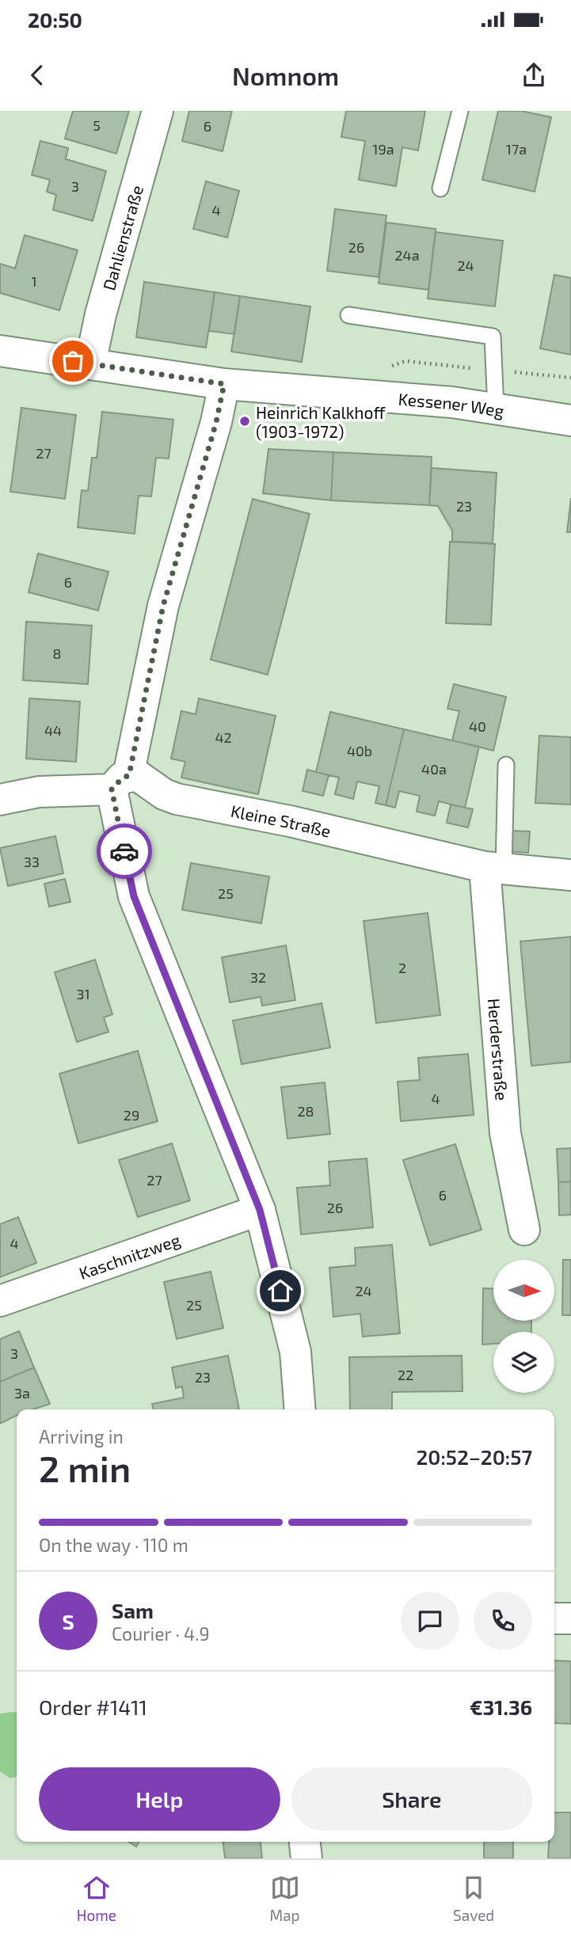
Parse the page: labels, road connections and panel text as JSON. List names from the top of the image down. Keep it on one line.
{"streets":{"street":["Dahlienstraße","Kessener Weg","Kleine Straße","Herderstraße","Kaschnitzweg"]},"crossings":[["Dahlienstraße","Kessener Weg"],["Kleine Straße","Herderstraße"]],"places":["Heinrich Kalkhoff (1903-1972)"],"house_numbers":["5","6","19a","17a","3","4","26","24a","24","1","27","23","6","8","40","44","42","40b","40a","33","25","2","32","31","4","28","29","27","6","26","4","24","25","3","22","23","3a"],"north":"right","page":{"status":"20:50","header":"Nomnom","heading":["2 min","Arriving in","20:52–20:57"],"panel":["Sam","Courier · 4.9","Order #1411","€31.36"],"bar":"On the way · 110 m","round":"S","buttons":["Help","Share"],"tabs":["Home","Map","Saved"]}}
